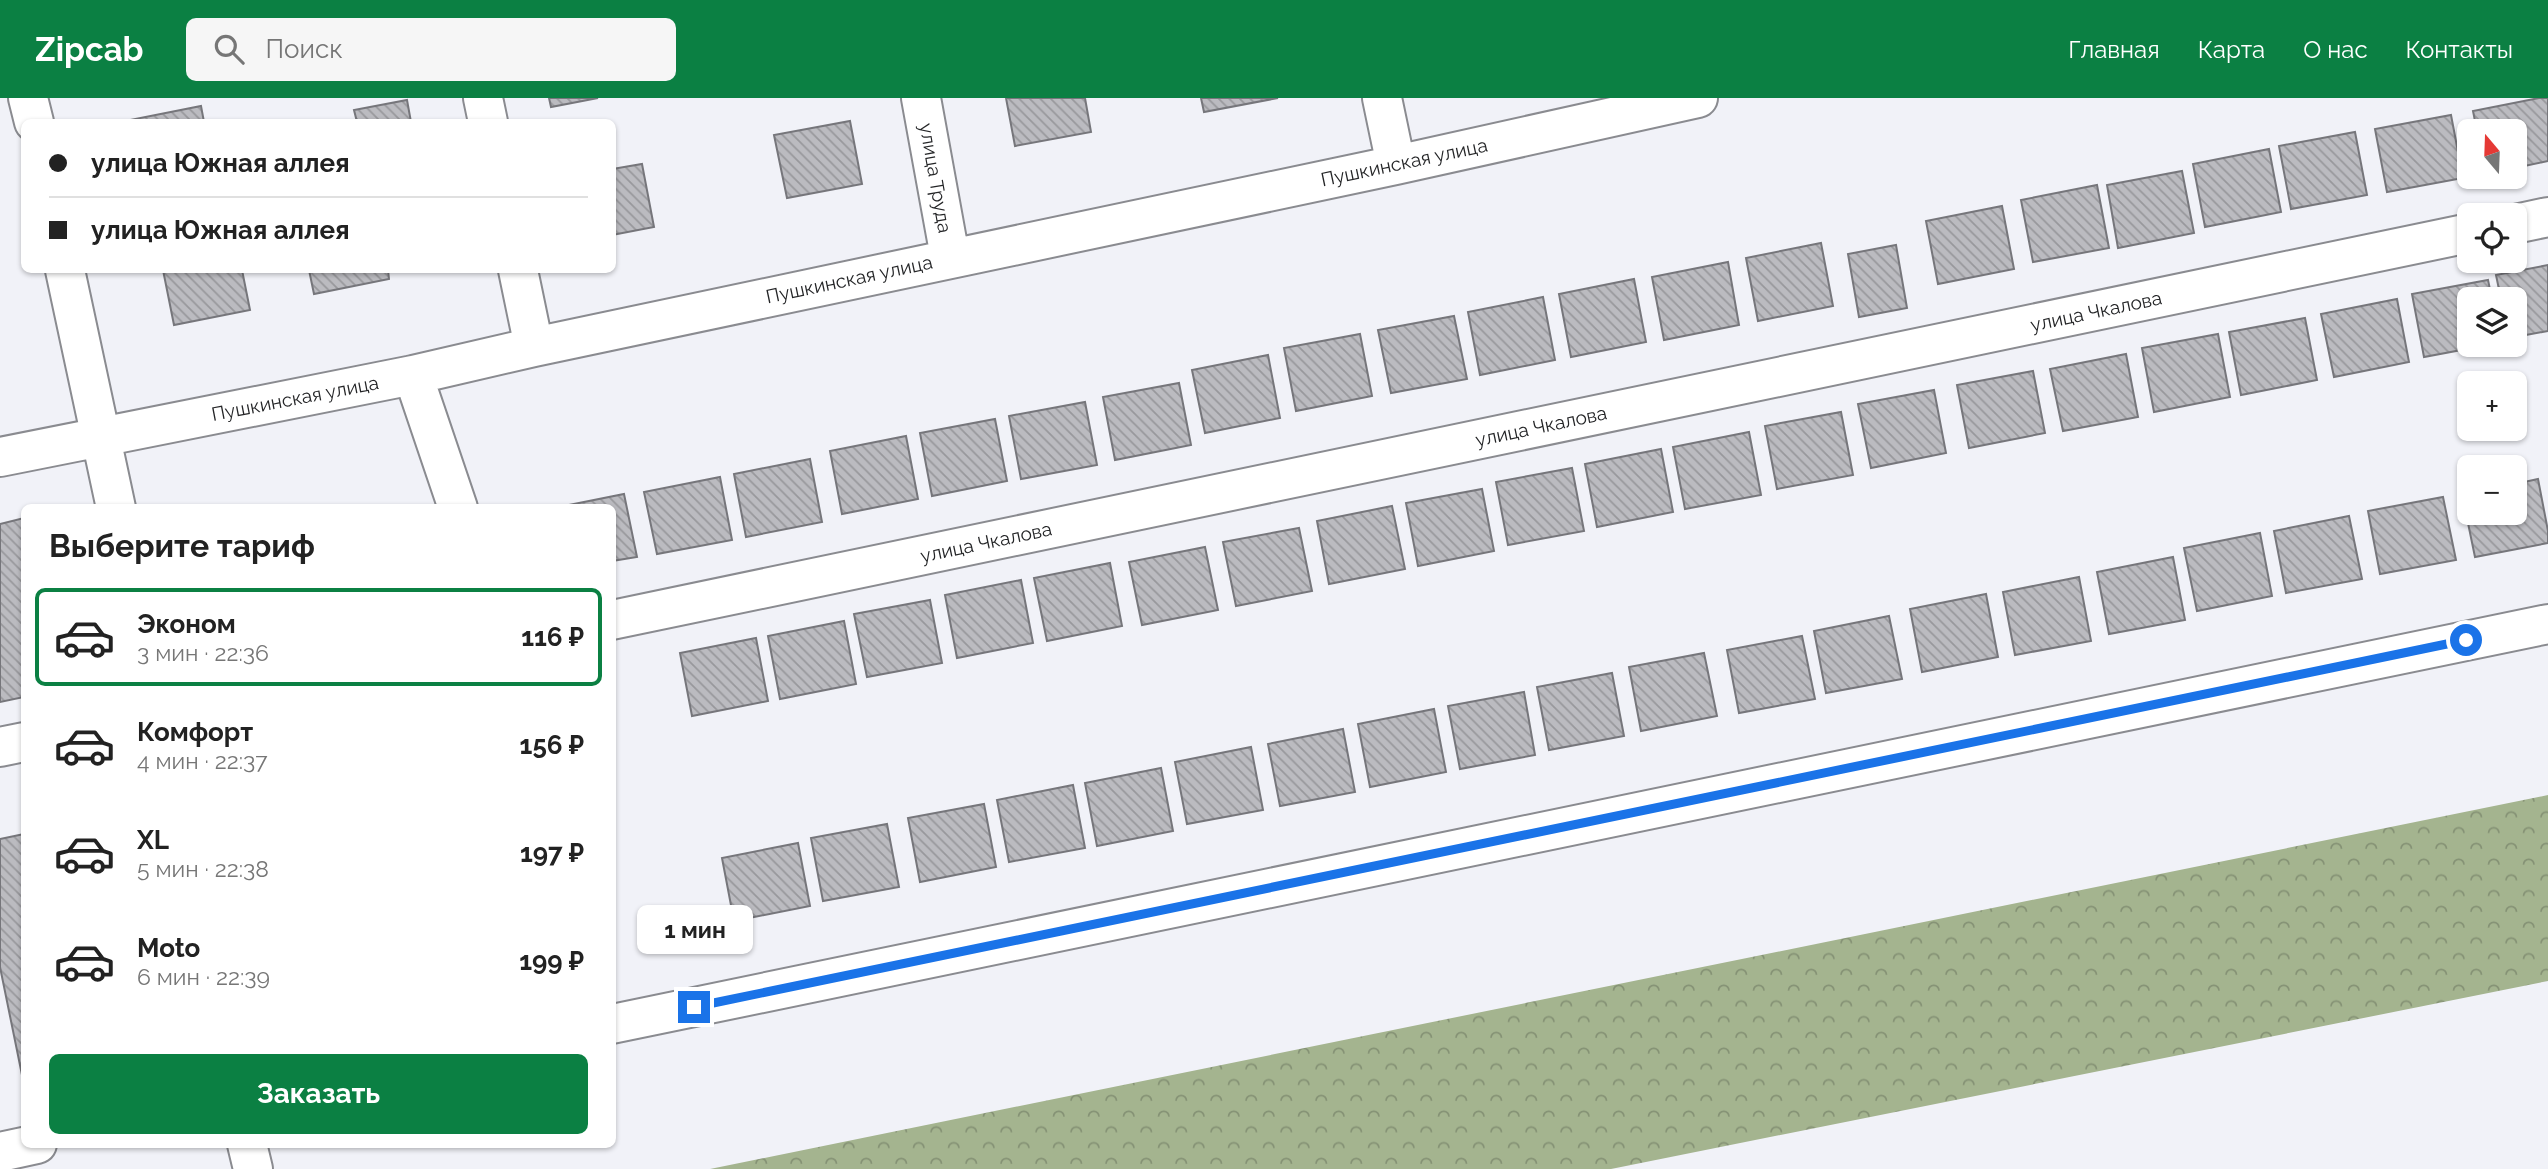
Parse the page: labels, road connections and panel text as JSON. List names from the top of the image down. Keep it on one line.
{"streets":{"street":["Пушкинская улица","улица Труда","улица Чкалова"]},"crossings":[["Пушкинская улица","улица Труда"]],"north":"top","page":{"header":"Zipcab","search":"Поиск","nav":["Главная","Карта","О нас","Контакты"],"map_buttons":["+","−"],"banner":["улица Южная аллея","улица Южная аллея"],"heading":"Выберите тариф","list":[{"name":"Эконом","note":"3 мин · 22:36","value":"116 ₽"},{"name":"Комфорт","note":"4 мин · 22:37","value":"156 ₽"},{"name":"XL","note":"5 мин · 22:38","value":"197 ₽"},{"name":"Moto","note":"6 мин · 22:39","value":"199 ₽"}],"bubble":"1 мин","buttons":"Заказать"}}
